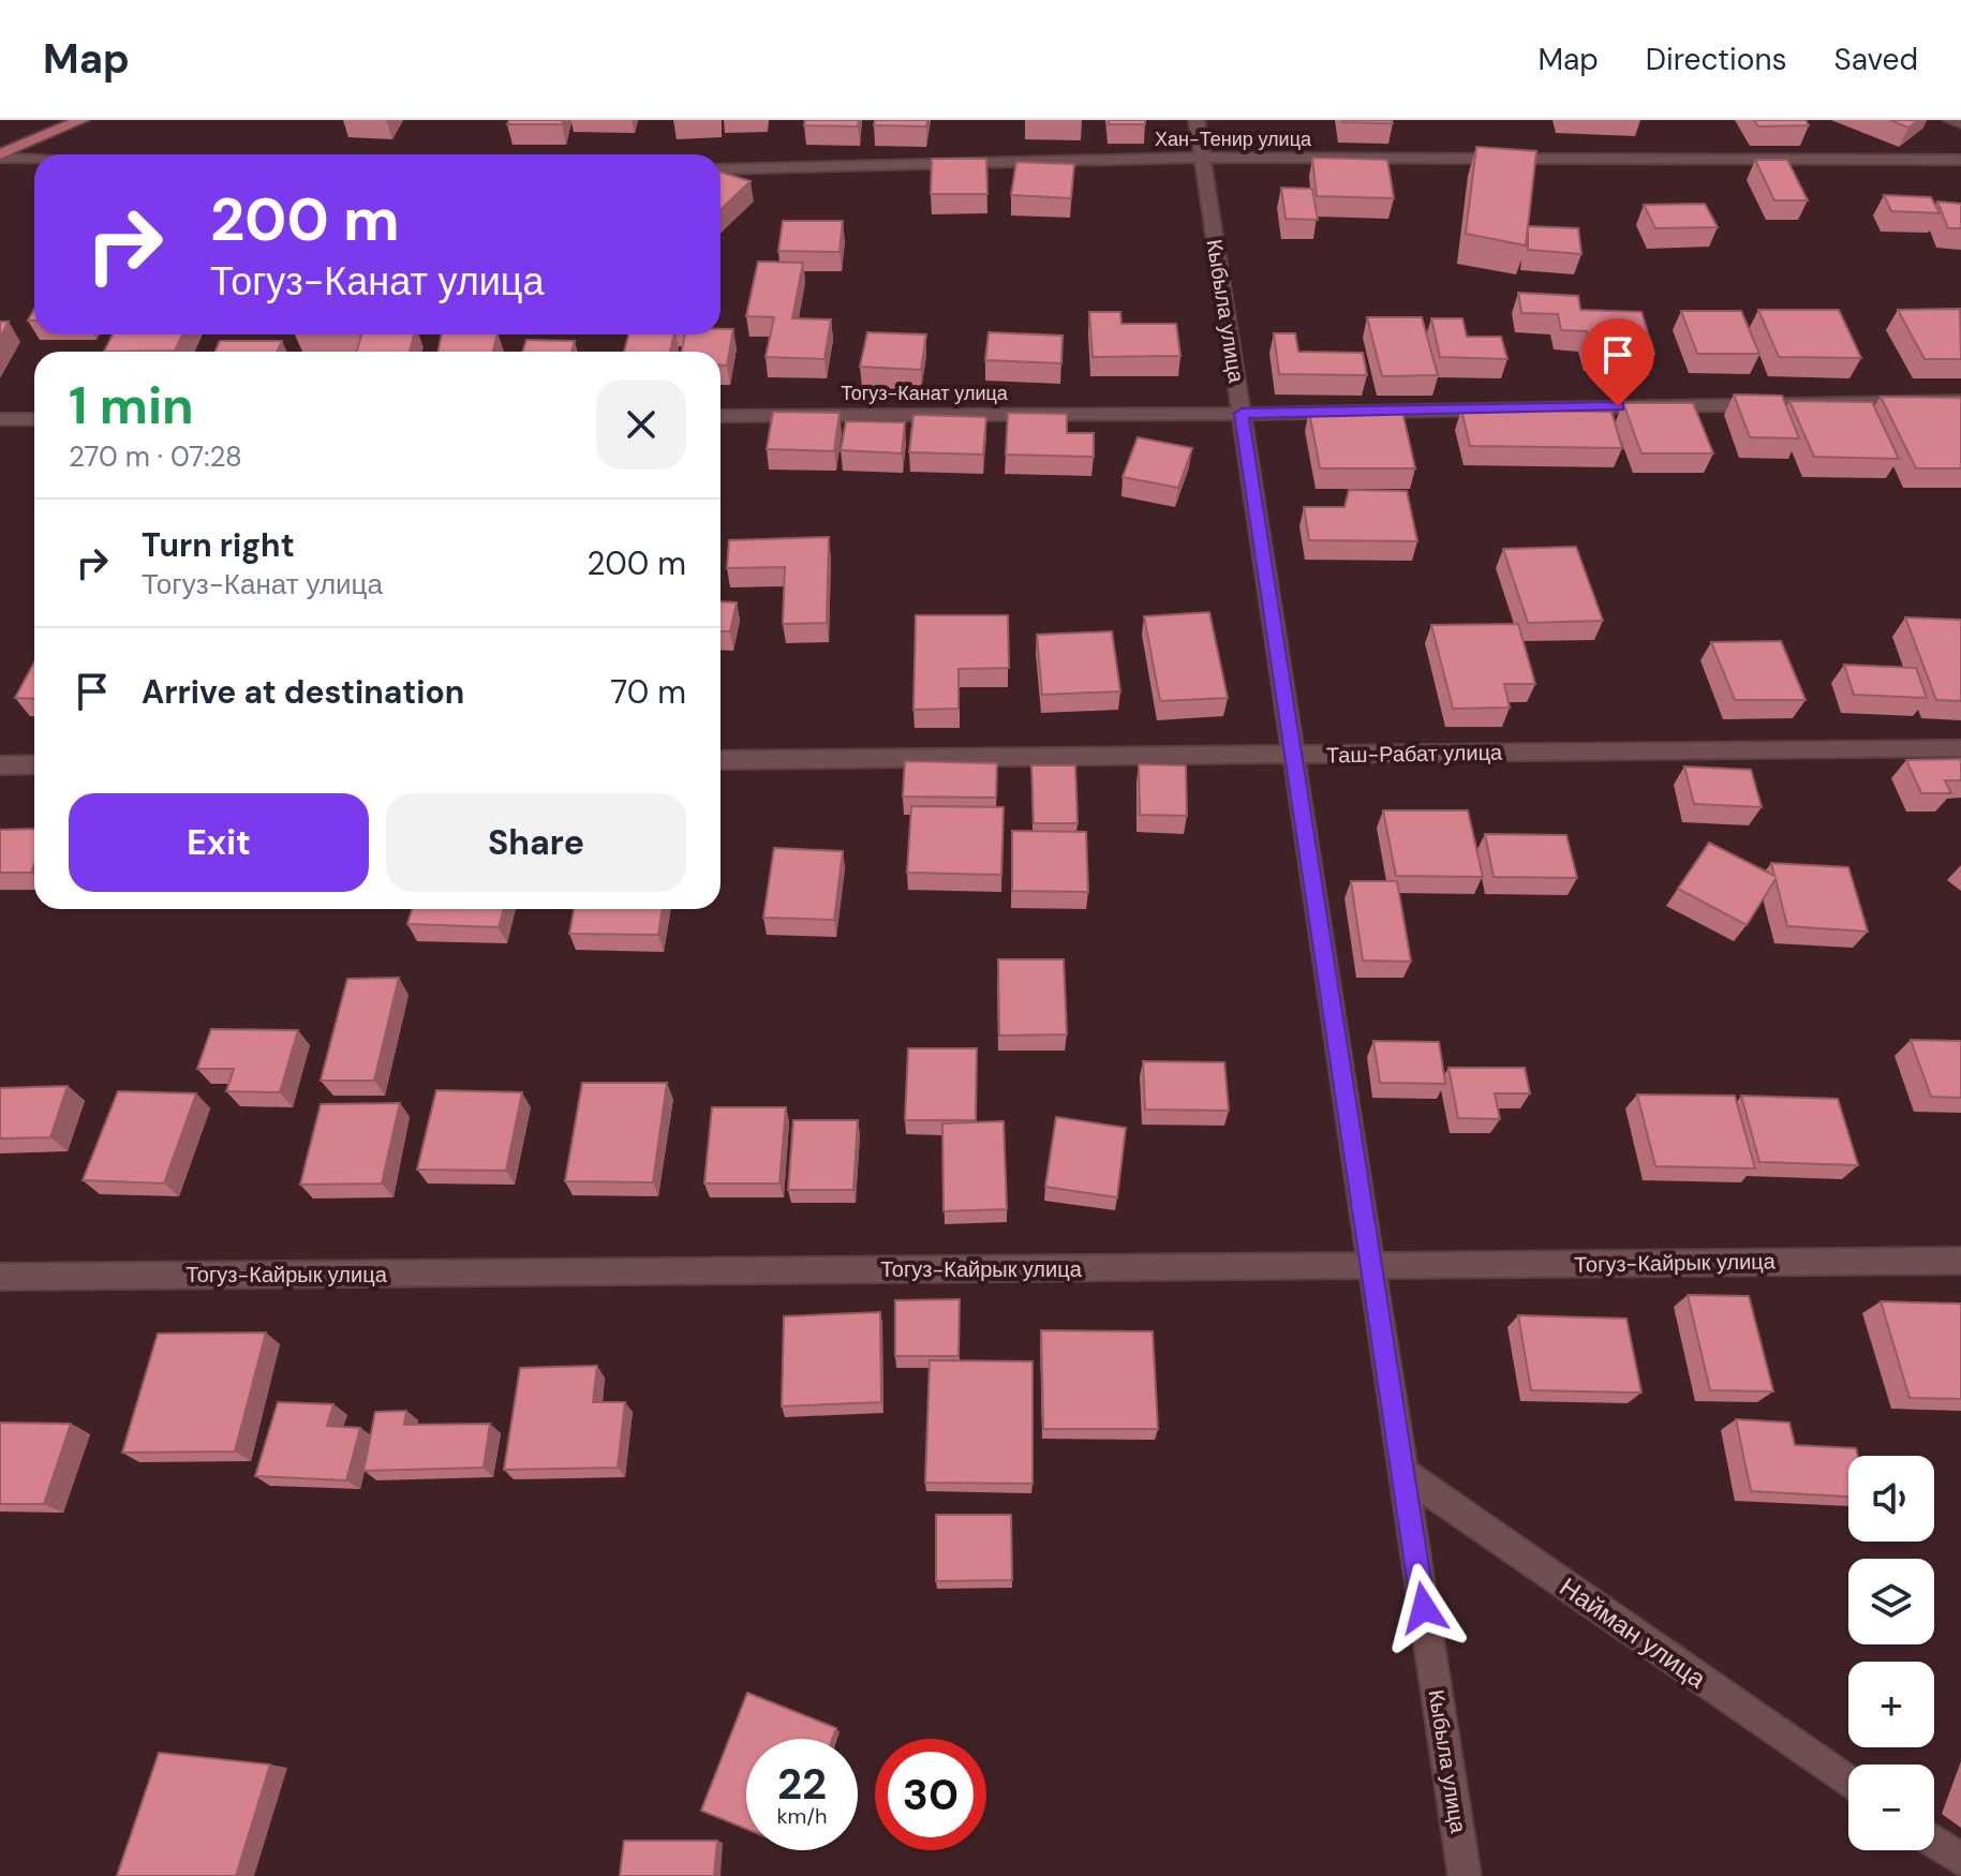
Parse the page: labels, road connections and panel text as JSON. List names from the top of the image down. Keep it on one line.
{"streets":{"street":["Хан-Тенир улица","Кыбыла улица","Тогуз-Канат улица","Таш-Рабат улица","Тогуз-Кайрык улица","Найман улица"]},"crossings":[["Хан-Тенир улица","Кыбыла улица"],["Кыбыла улица","Тогуз-Канат улица"],["Кыбыла улица","Таш-Рабат улица"],["Кыбыла улица","Тогуз-Кайрык улица"],["Кыбыла улица","Найман улица"]],"page":{"header":"Map","nav":["Map","Directions","Saved"],"turn":["200 m","Тогуз-Канат улица"],"heading":["1 min","270 m · 07:28"],"list":[{"name":"Turn right","note":"Тогуз-Канат улица","value":"200 m"},{"name":"Arrive at destination","value":"70 m"}],"buttons":["Exit","Share"],"map_buttons":["+","−"],"speed":"22 km/h","limit":"30"}}
